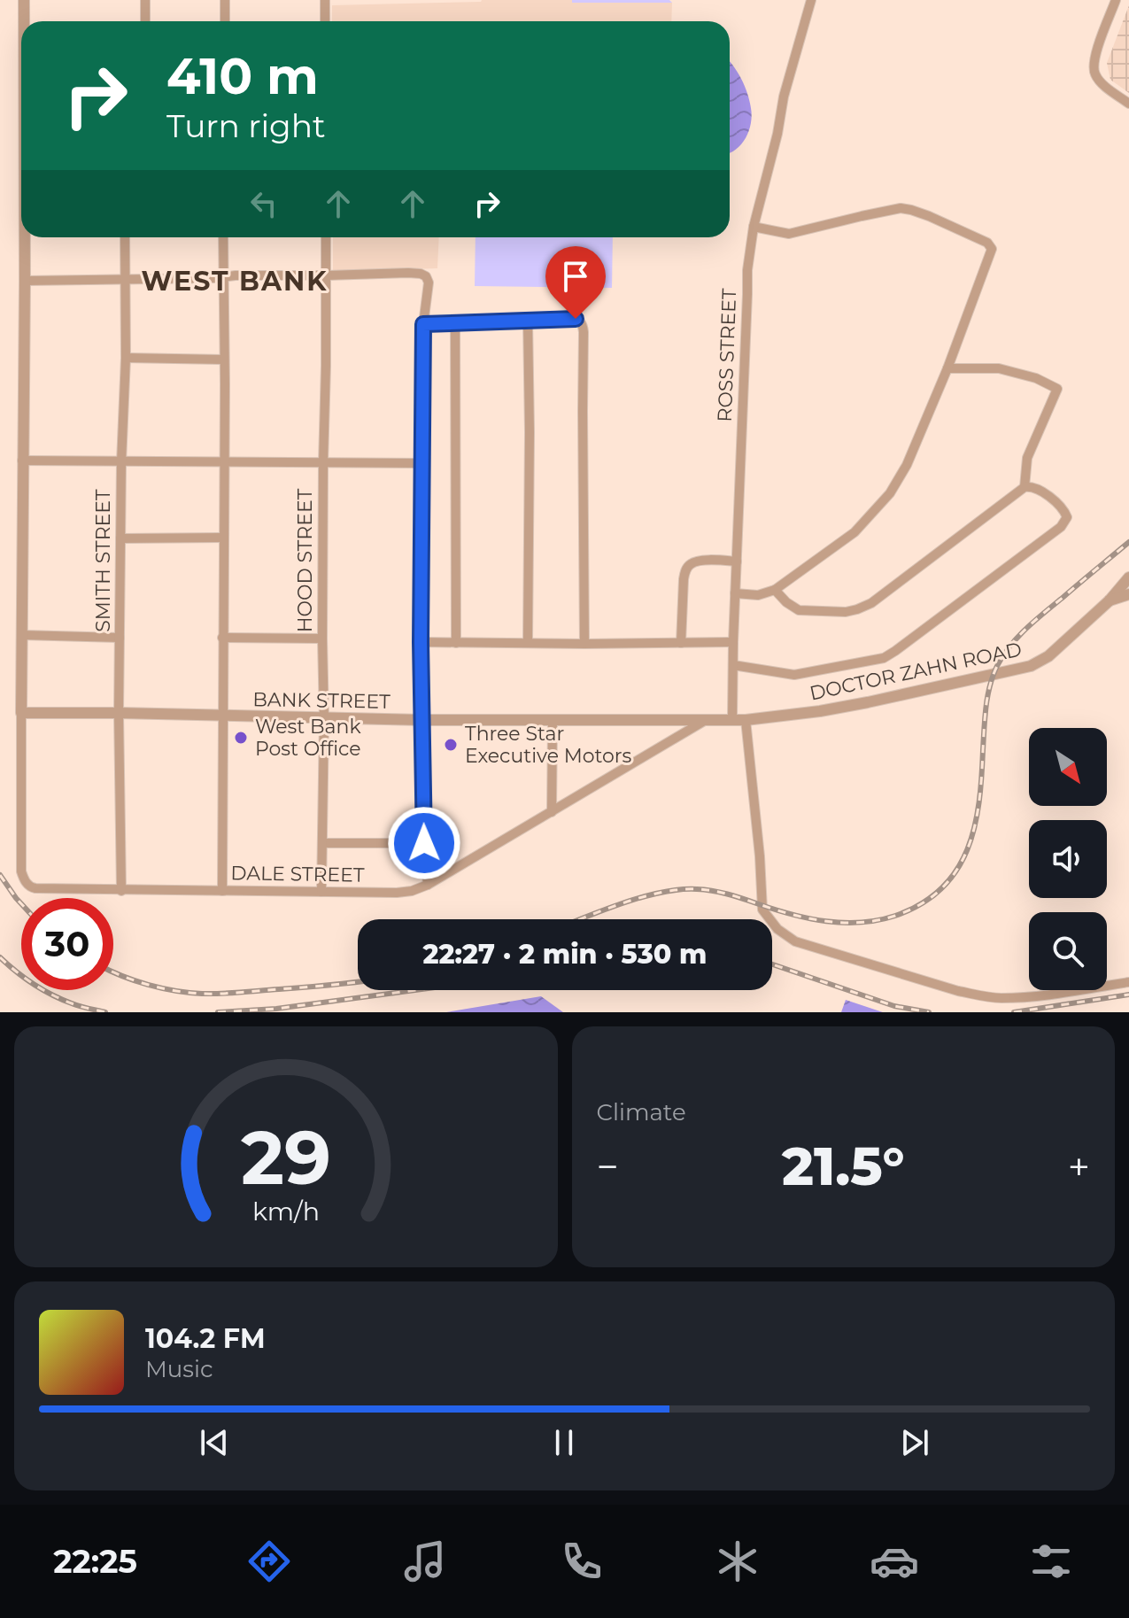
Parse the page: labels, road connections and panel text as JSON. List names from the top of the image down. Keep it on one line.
{"streets":{"street":["ROSS STREET","SMITH STREET","HOOD STREET","DOCTOR ZAHN ROAD","BANK STREET","DALE STREET"]},"crossings":[["ROSS STREET","DOCTOR ZAHN ROAD"],["SMITH STREET","BANK STREET"],["SMITH STREET","DALE STREET"],["HOOD STREET","BANK STREET"],["HOOD STREET","DALE STREET"],["DOCTOR ZAHN ROAD","BANK STREET"],["DOCTOR ZAHN ROAD","DALE STREET"],["BANK STREET","DALE STREET"]],"districts":["WEST BANK"],"places":["West Bank Post Office","Three Star Executive Motors"],"north":"bottom right","page":{"turn":["410 m","Turn right"],"limit":"30","trip":"22:27 · 2 min · 530 m","tile":"Climate","heat":["−","21.5°","+"],"song":["104.2 FM","Music"],"tabs":"22:25","gauge":["29","km/h"]}}
